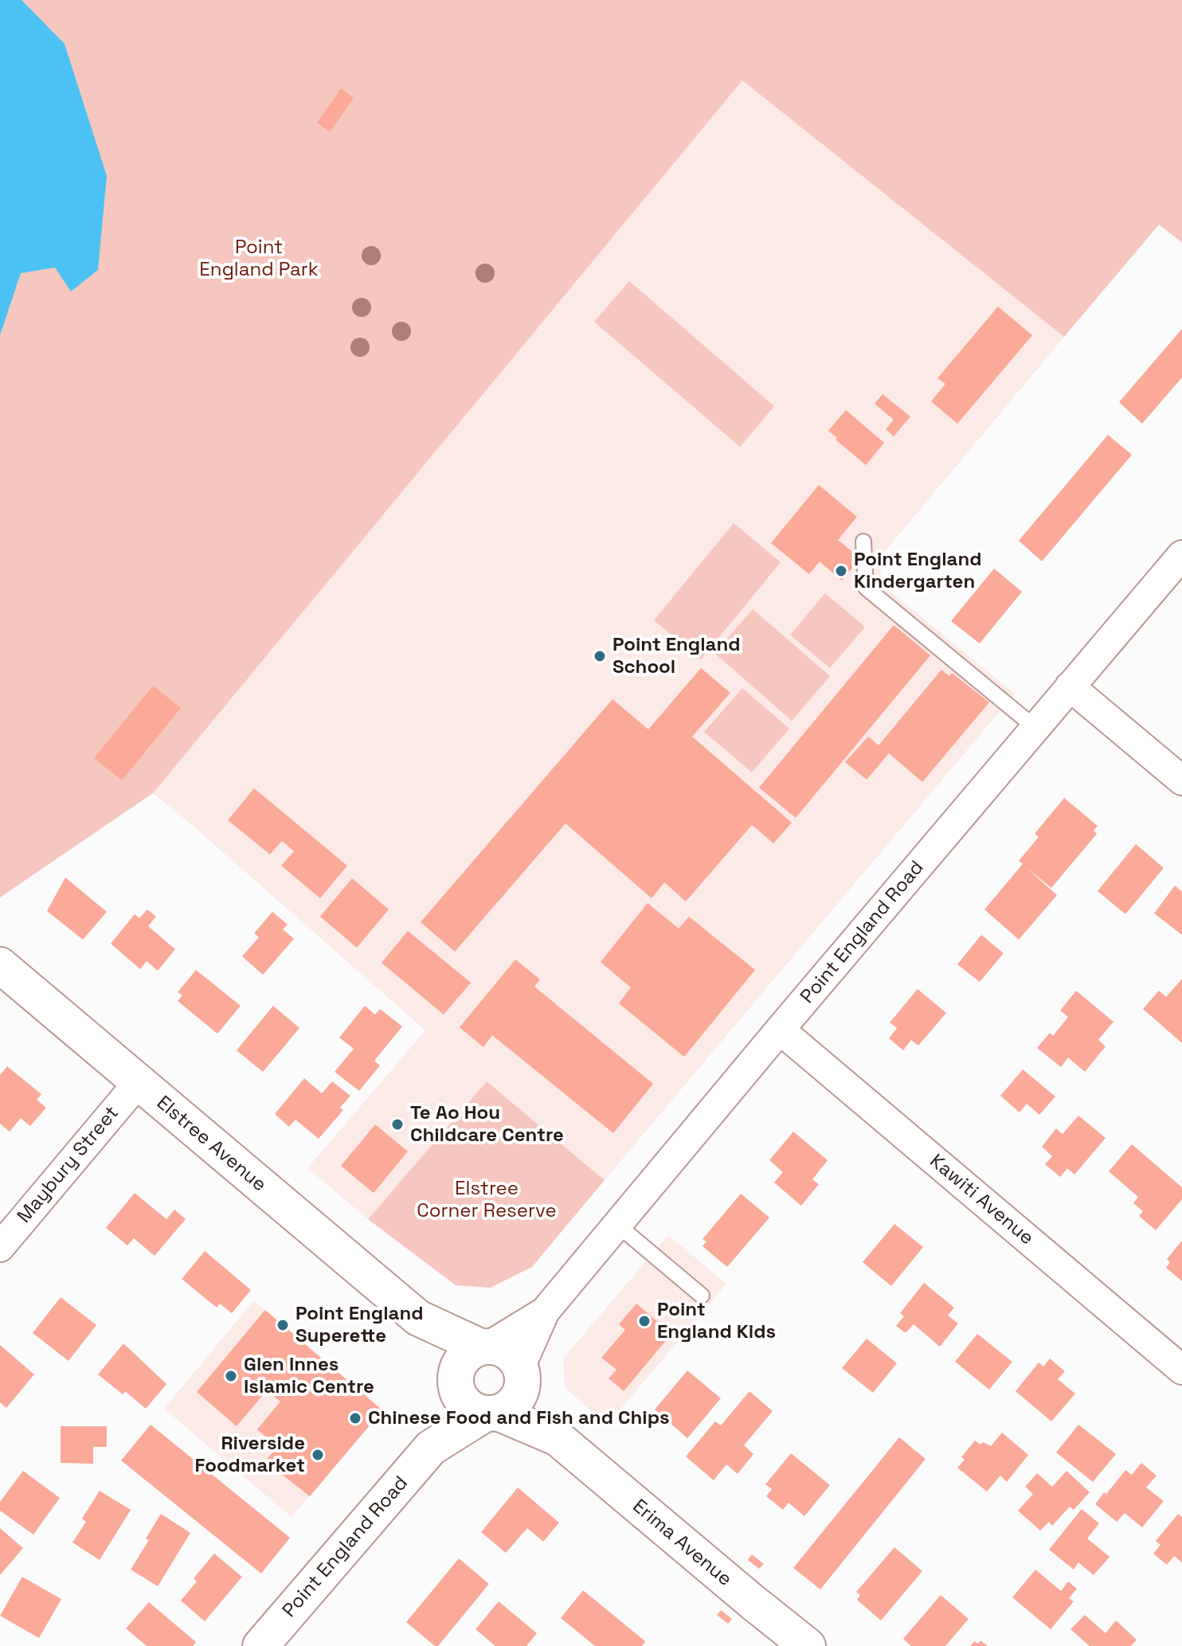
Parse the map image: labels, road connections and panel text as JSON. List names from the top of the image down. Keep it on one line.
{"streets":{"street":["Point England Road","Elstree Avenue","Maybury Street","Kawiti Avenue","Erima Avenue"]},"crossings":[["Point England Road","Kawiti Avenue"],["Point England Road","Erima Avenue"],["Elstree Avenue","Maybury Street"]],"parks":["Point England Park","Elstree Corner Reserve"],"places":["Point England Kindergarten","Point England School","Te Ao Hou Childcare Centre","Point England Kids","Point England Superette","Glen Innes Islamic Centre","Chinese Food and Fish and Chips","Riverside Foodmarket"]}
